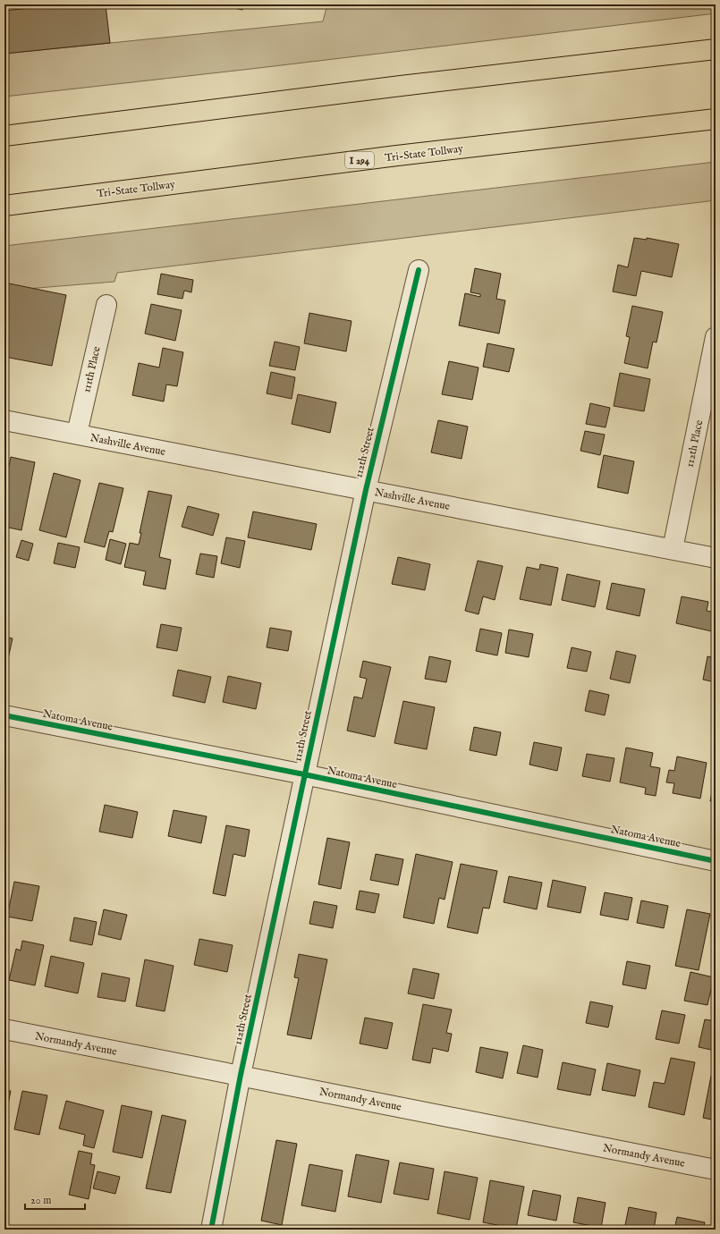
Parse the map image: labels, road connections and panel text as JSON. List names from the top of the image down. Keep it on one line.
{"streets":{"highway":["Tri-State Tollway","I 294"],"street":["111th Place","112th Place","Nashville Avenue","112th Street","Natoma Avenue","Normandy Avenue"]},"crossings":[["111th Place","Nashville Avenue"],["112th Place","Nashville Avenue"],["Nashville Avenue","112th Street"],["112th Street","Natoma Avenue"],["112th Street","Normandy Avenue"]],"scale_bar":"20 m"}
